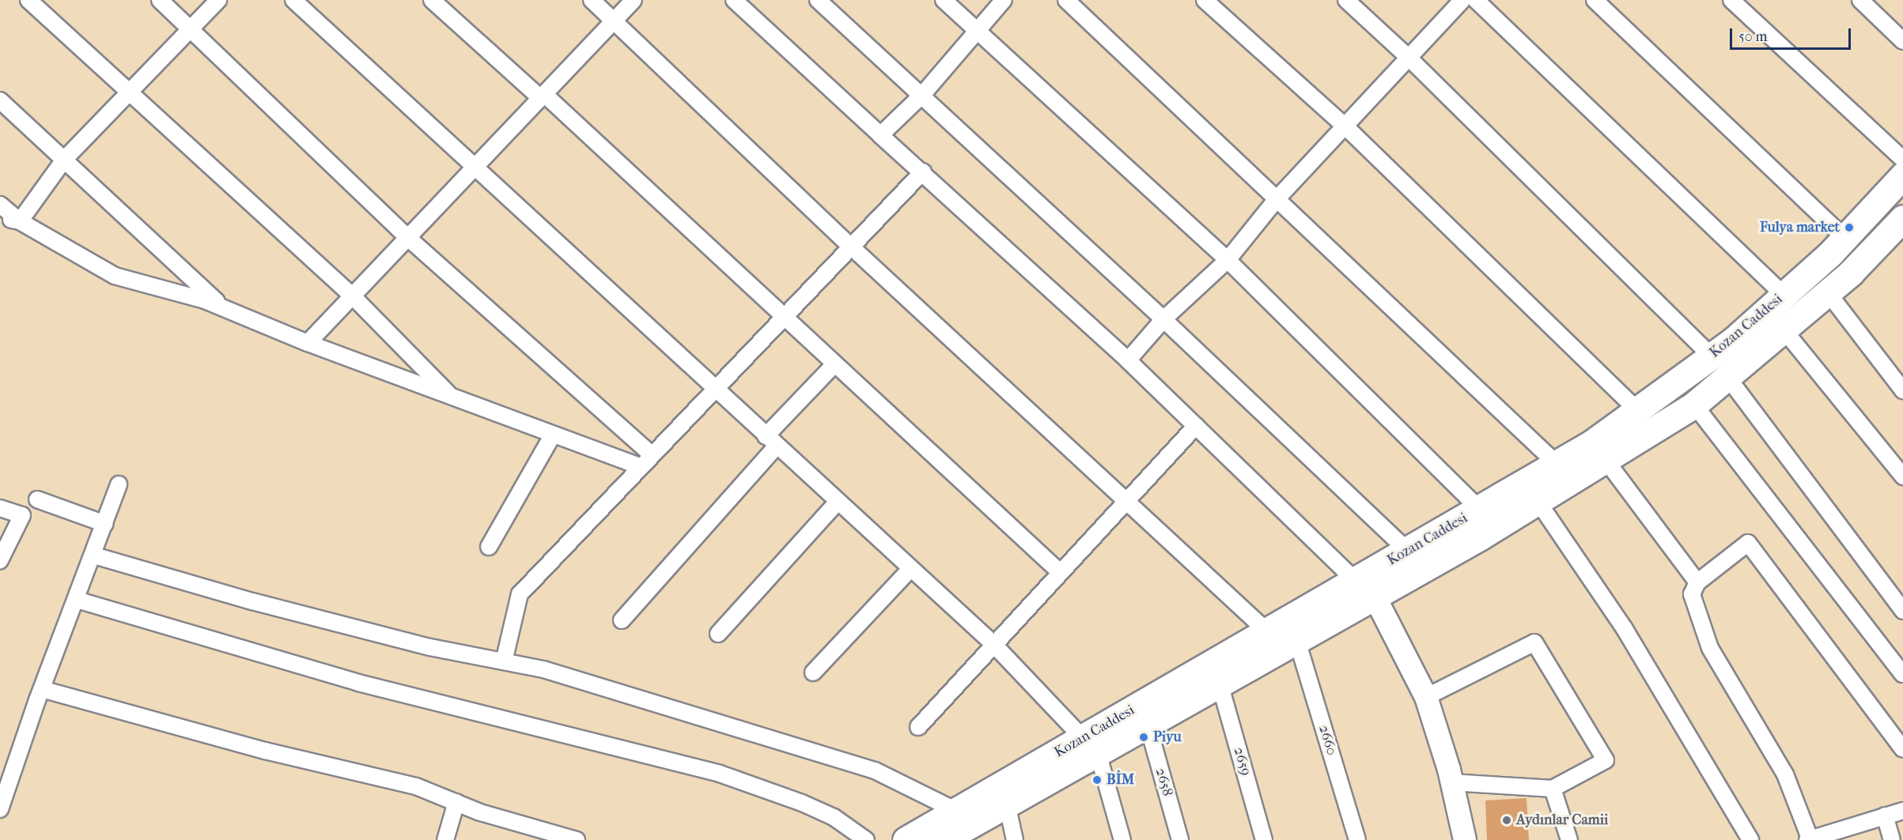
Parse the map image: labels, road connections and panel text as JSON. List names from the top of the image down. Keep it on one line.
{"streets":{"highway":["Kozan Caddesi"],"street":["2660","2659","2658"]},"crossings":[["Kozan Caddesi","2660"],["Kozan Caddesi","2659"],["Kozan Caddesi","2658"]],"places":["Fulya market","Piyu","BİM","Aydınlar Camii"],"scale_bar":"50 m"}
